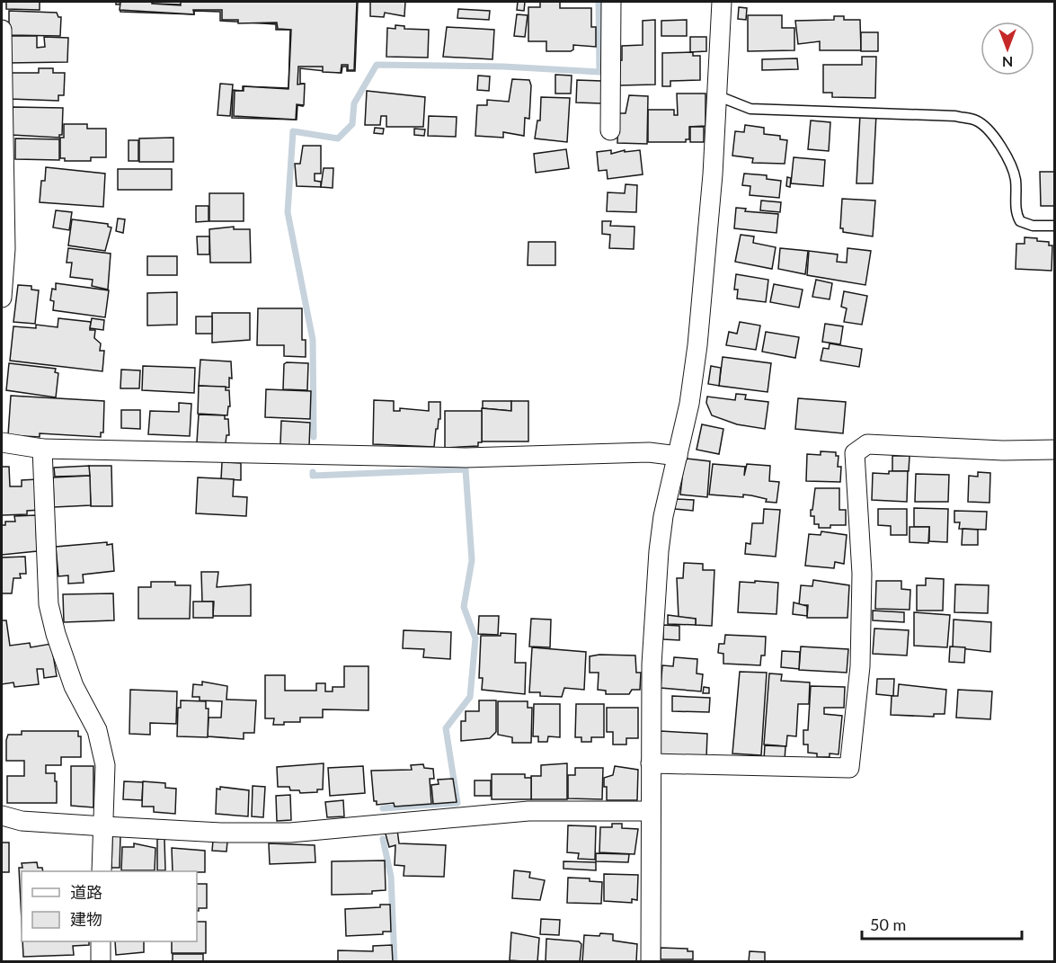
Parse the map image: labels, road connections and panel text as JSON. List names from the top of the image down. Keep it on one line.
{"legend":["道路","建物"],"scale_bar":"50 m","north":"bottom"}
